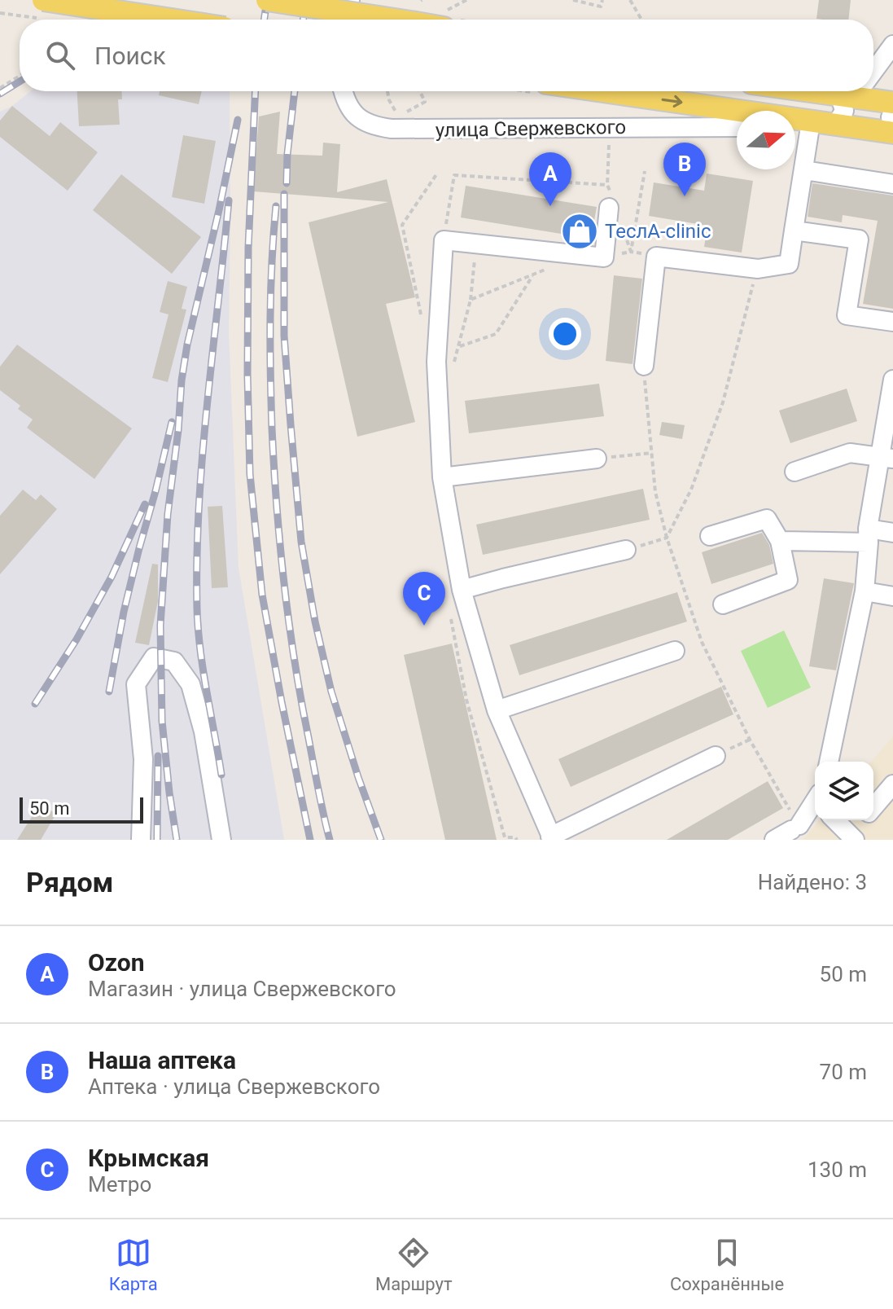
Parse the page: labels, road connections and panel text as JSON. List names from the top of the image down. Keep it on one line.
{"streets":{"street":["улица Свержевского"]},"places":{"shop":["ТеслА-clinic"]},"scale_bar":"50 m","north":"right","page":{"search":"Поиск","pins":["B","A","C"],"scale":"50 m","heading":["Рядом","Найдено: 3"],"list":[{"mark":"A","name":"Ozon","note":"Магазин · улица Свержевского","value":"50 m"},{"mark":"B","name":"Наша аптека","note":"Аптека · улица Свержевского","value":"70 m"},{"mark":"C","name":"Крымская","note":"Метро","value":"130 m"}],"nav":["Карта","Маршрут","Сохранённые"]}}
